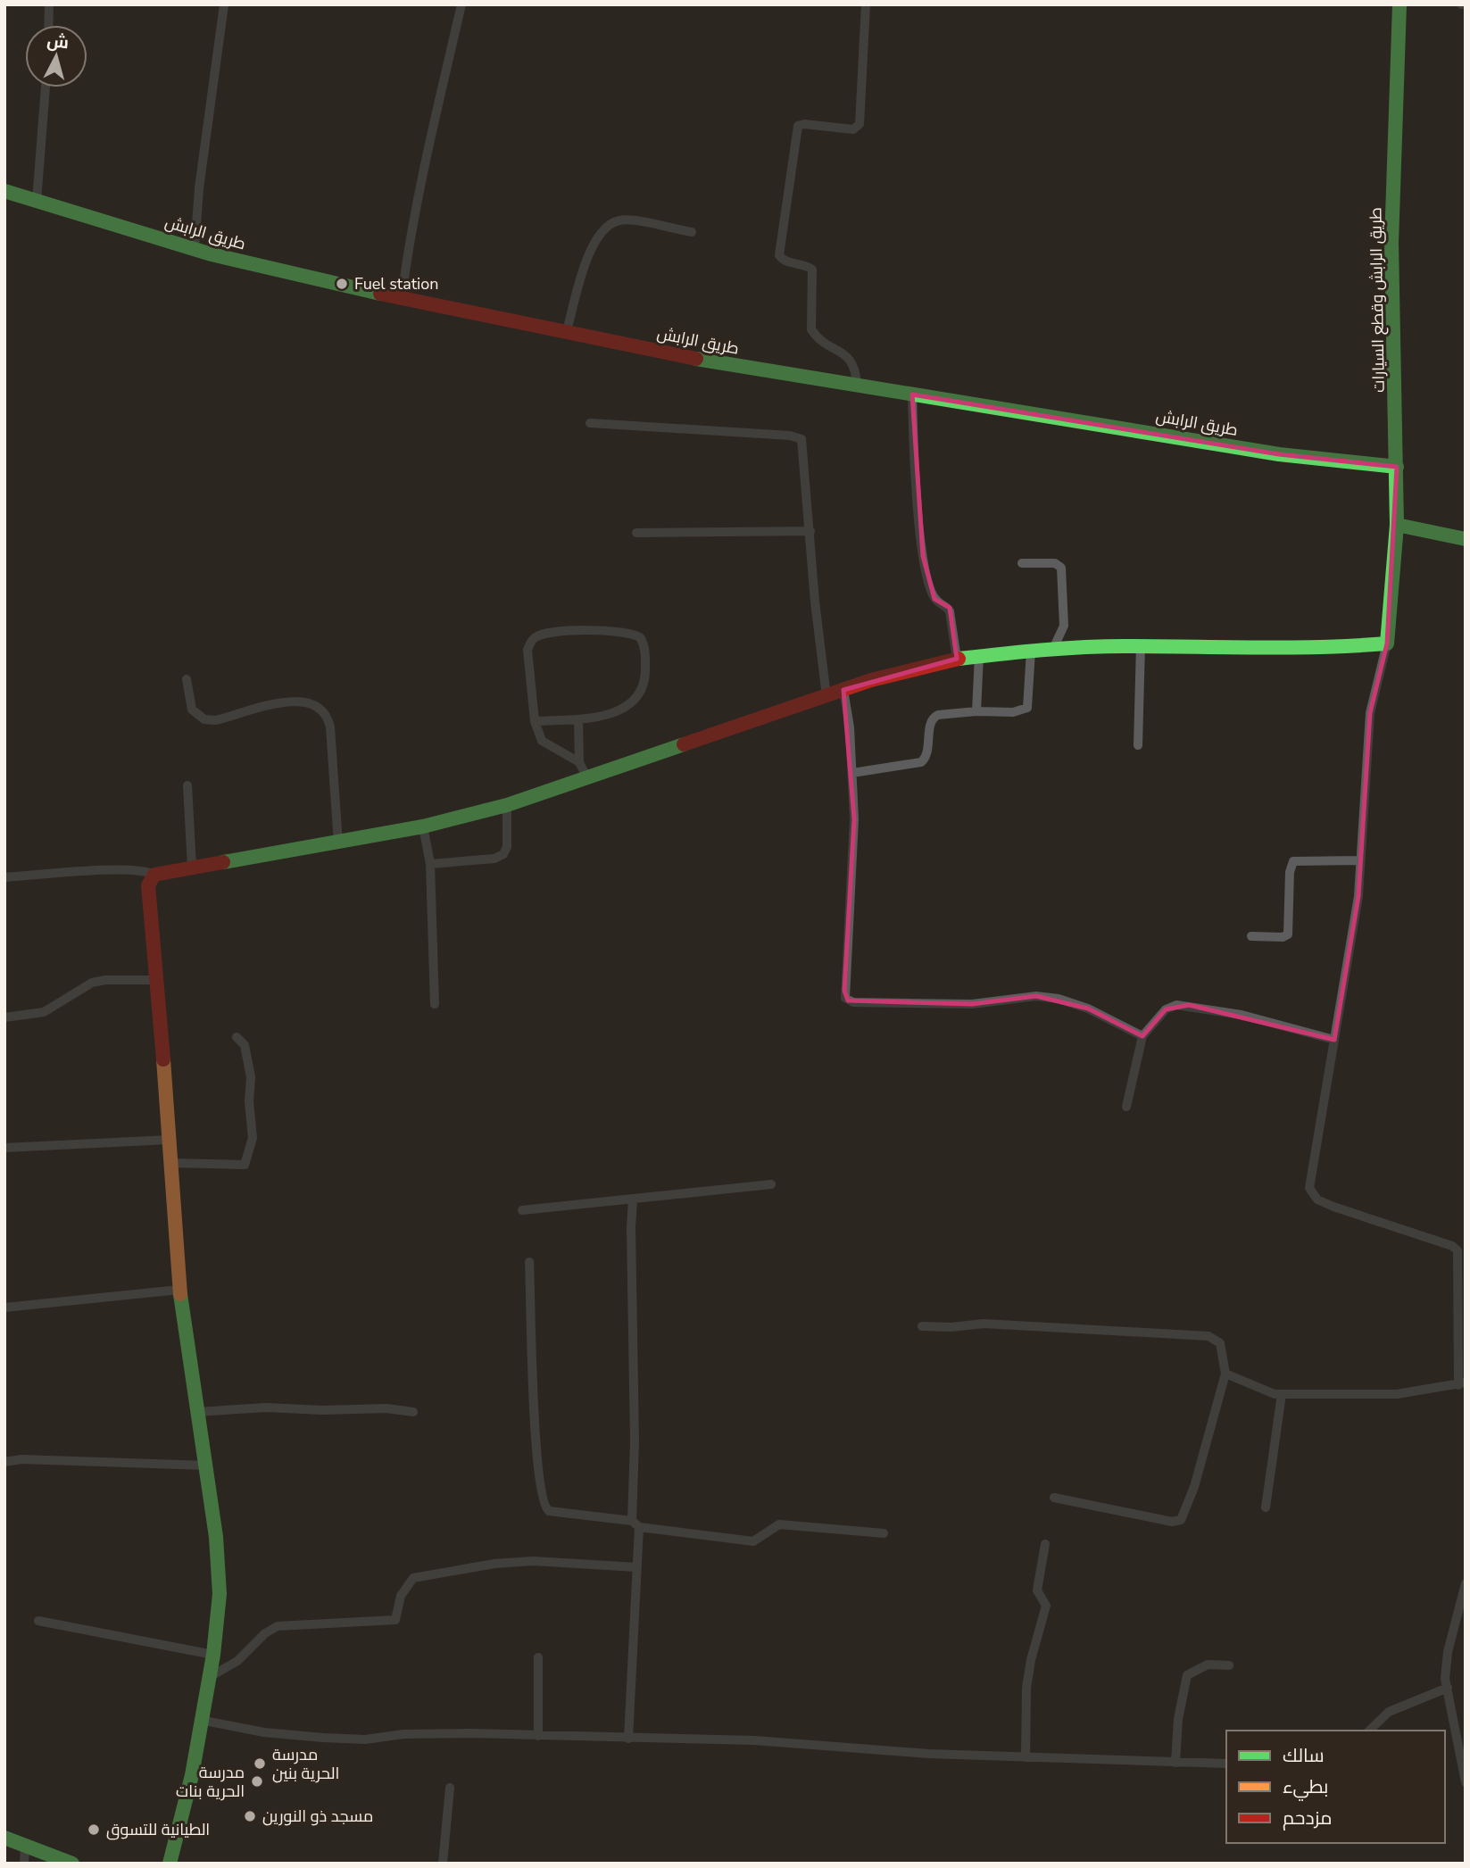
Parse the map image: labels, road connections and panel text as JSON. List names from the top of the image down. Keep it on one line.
{"streets":{"street":["طريق الرابش","طريق الرابش وقطع السيارات"]},"crossings":[["طريق الرابش","طريق الرابش وقطع السيارات"]],"places":["Fuel station","مدرسة الحرية بنين","مدرسة الحرية بنات","مسجد ذو النورين","الطيانية للتسوق"],"legend":["سالك","بطيء","مزدحم"],"north":"top"}
